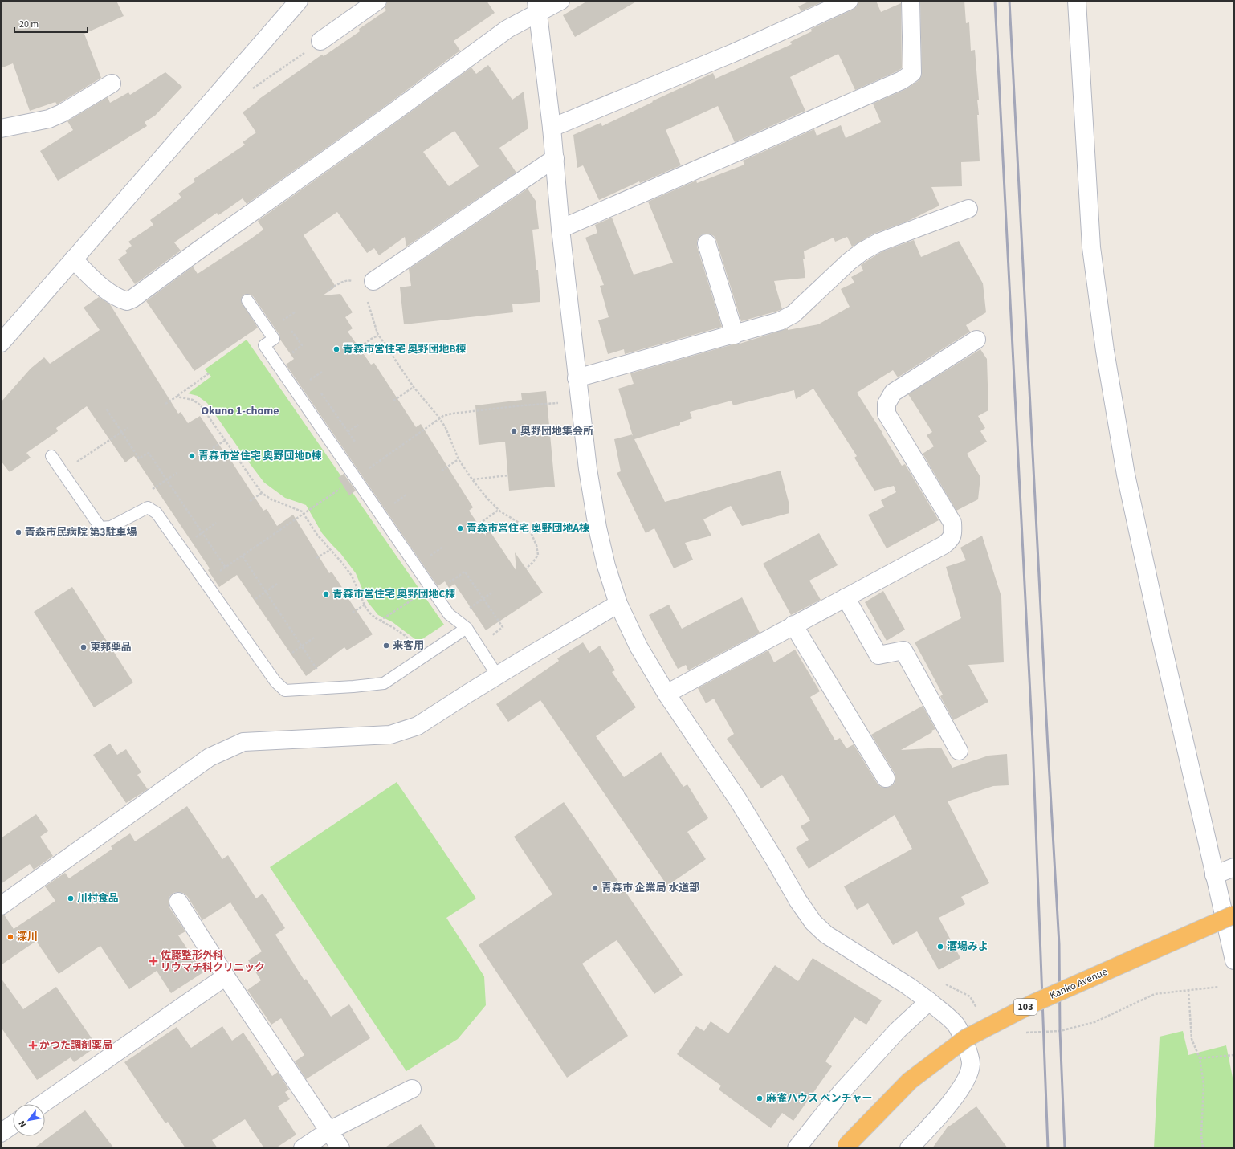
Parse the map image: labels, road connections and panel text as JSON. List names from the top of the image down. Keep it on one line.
{"streets":{"highway":["Kanko Avenue","103"]},"districts":["Okuno 1-chome"],"places":{"other":["青森市営住宅 奥野団地B棟","奥野団地集会所","青森市営住宅 奥野団地D棟","青森市営住宅 奥野団地A棟","青森市民病院 第3駐車場","青森市営住宅 奥野団地C棟","来客用","東邦薬品","青森市 企業局 水道部","川村食品","深川","酒場みよ","麻雀ハウス ベンチャー"],"health":["佐藤整形外科 リウマチ科クリニック","かつた調剤薬局"]},"scale_bar":"20 m","north":"bottom left"}
